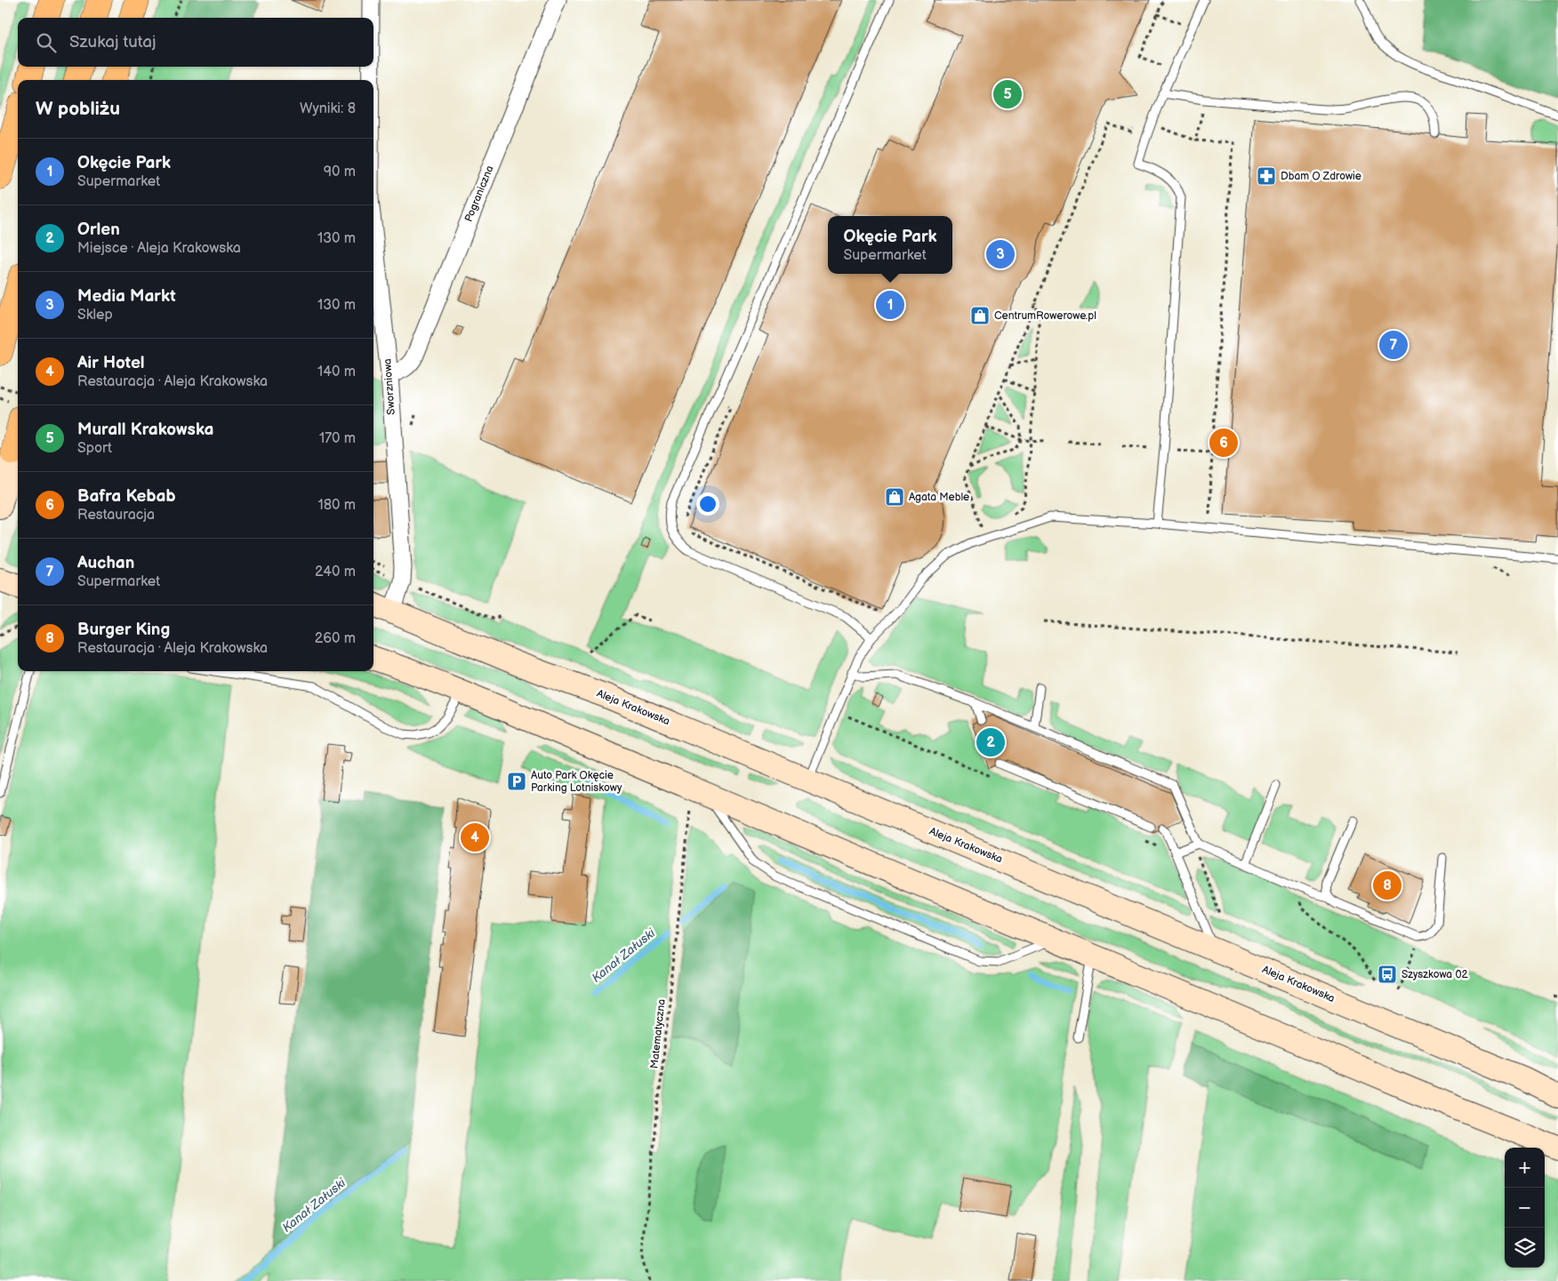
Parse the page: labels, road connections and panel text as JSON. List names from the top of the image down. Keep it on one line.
{"streets":{"main road":["Aleja Krakowska"],"street":["Pograniczna","Sworzniowa"],"path":["Matematyczna"]},"crossings":[["Pograniczna","Sworzniowa"],["Sworzniowa","Aleja Krakowska"]],"water":["Kanał Załuski"],"places":{"pharmacy":["Dbam O Zdrowie"],"shop":["CentrumRowerowe.pl","Agata Meble"],"parking":["Auto Park Okęcie Parking Lotniskowy"],"bus stop":["Szyszkowa 02"]},"page":{"search":"Szukaj tutaj","pins":["5","3","1","7","6","2","4","8"],"heading":["W pobliżu","Wyniki: 8"],"list":[{"mark":"1","name":"Okęcie Park","note":"Supermarket","value":"90 m"},{"mark":"2","name":"Orlen","note":"Miejsce · Aleja Krakowska","value":"130 m"},{"mark":"3","name":"Media Markt","note":"Sklep","value":"130 m"},{"mark":"4","name":"Air Hotel","note":"Restauracja · Aleja Krakowska","value":"140 m"},{"mark":"5","name":"Murall Krakowska","note":"Sport","value":"170 m"},{"mark":"6","name":"Bafra Kebab","note":"Restauracja","value":"180 m"},{"mark":"7","name":"Auchan","note":"Supermarket","value":"240 m"},{"mark":"8","name":"Burger King","note":"Restauracja · Aleja Krakowska","value":"260 m"}],"popup":["Okęcie Park","Supermarket"],"map_buttons":["+","−"]}}
